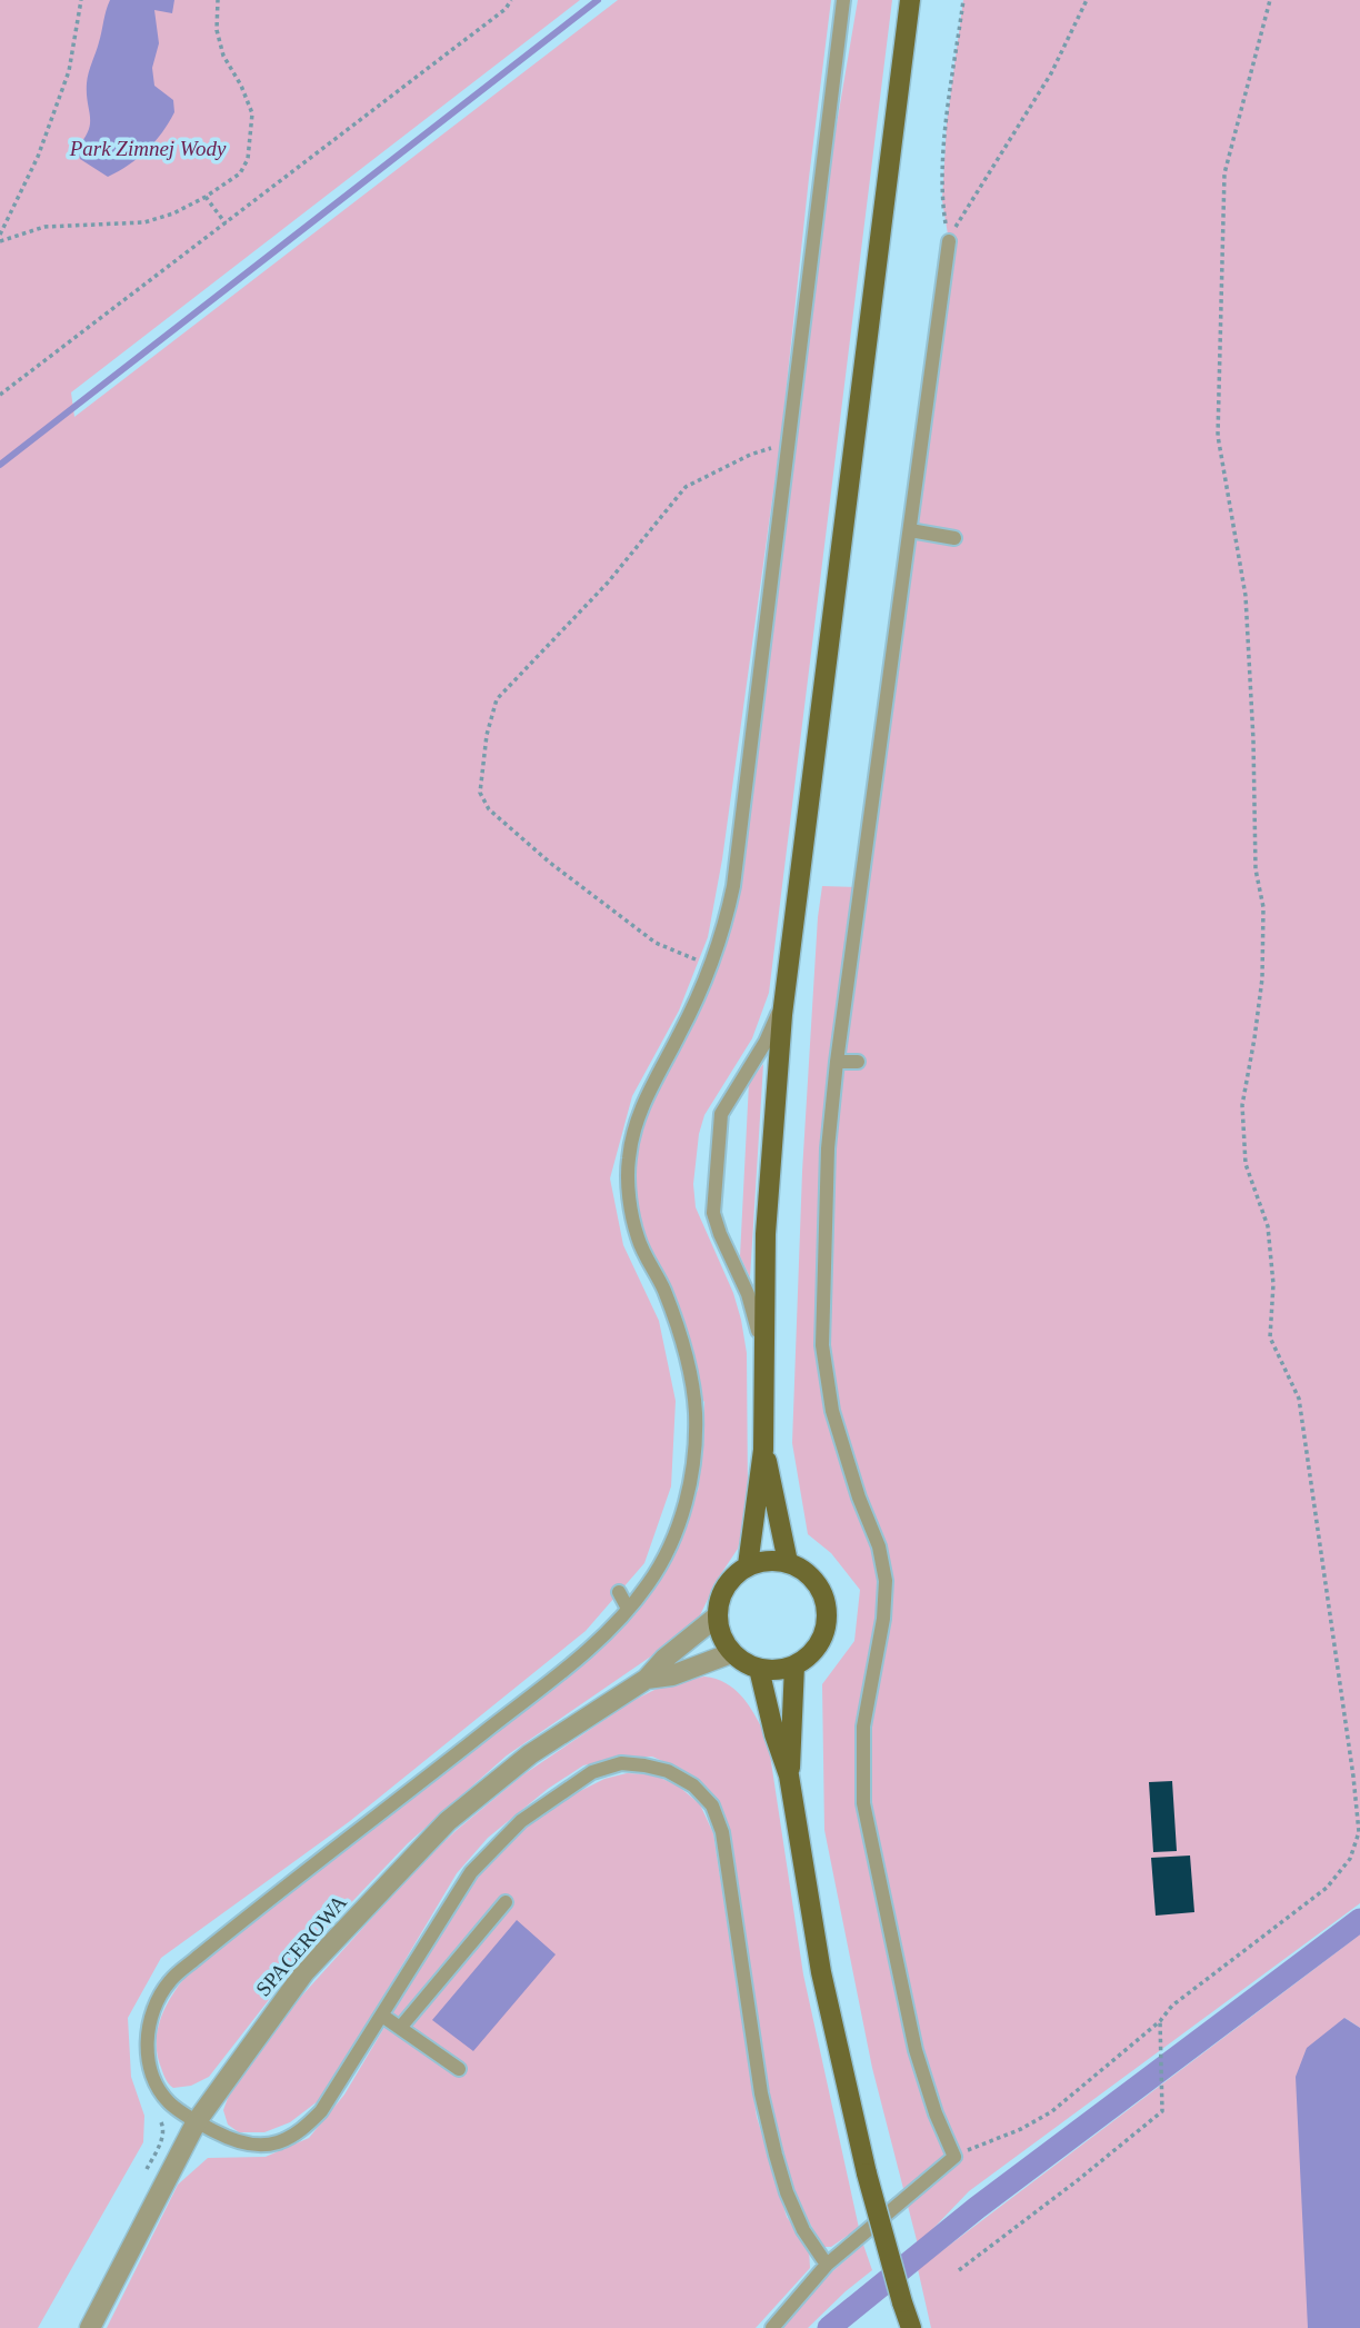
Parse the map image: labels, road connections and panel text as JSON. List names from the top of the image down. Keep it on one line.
{"streets":{"street":["SPACEROWA"]},"parks":["Park Zimnej Wody"]}
